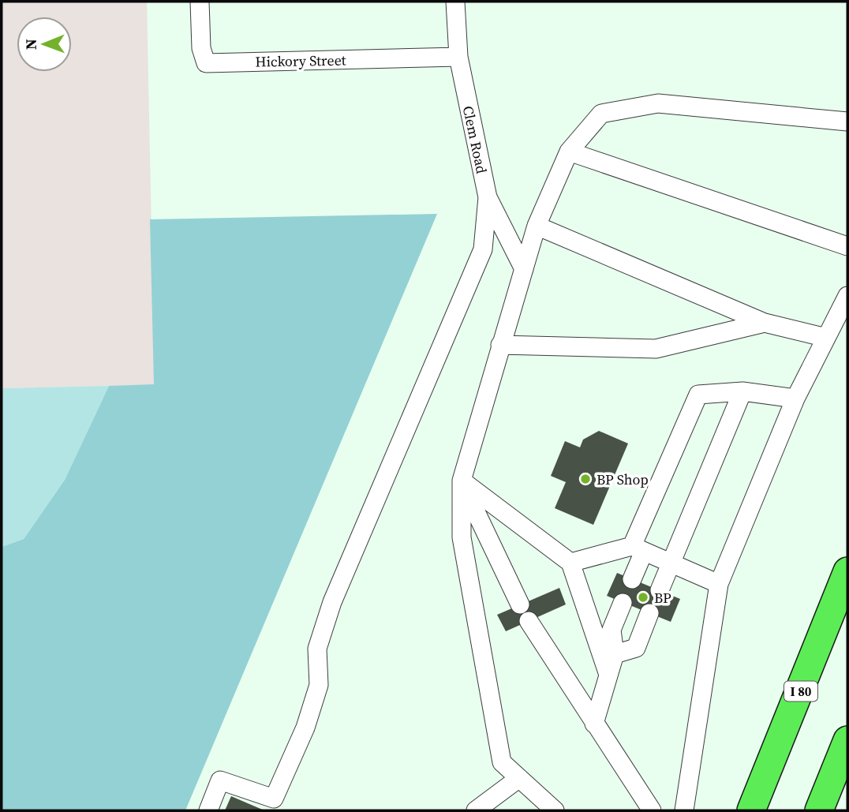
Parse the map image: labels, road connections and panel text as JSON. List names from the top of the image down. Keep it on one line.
{"streets":{"highway":["I 80"],"street":["Hickory Street","Clem Road"]},"crossings":[["Hickory Street","Clem Road"]],"places":["BP Shop","BP"],"north":"left"}
